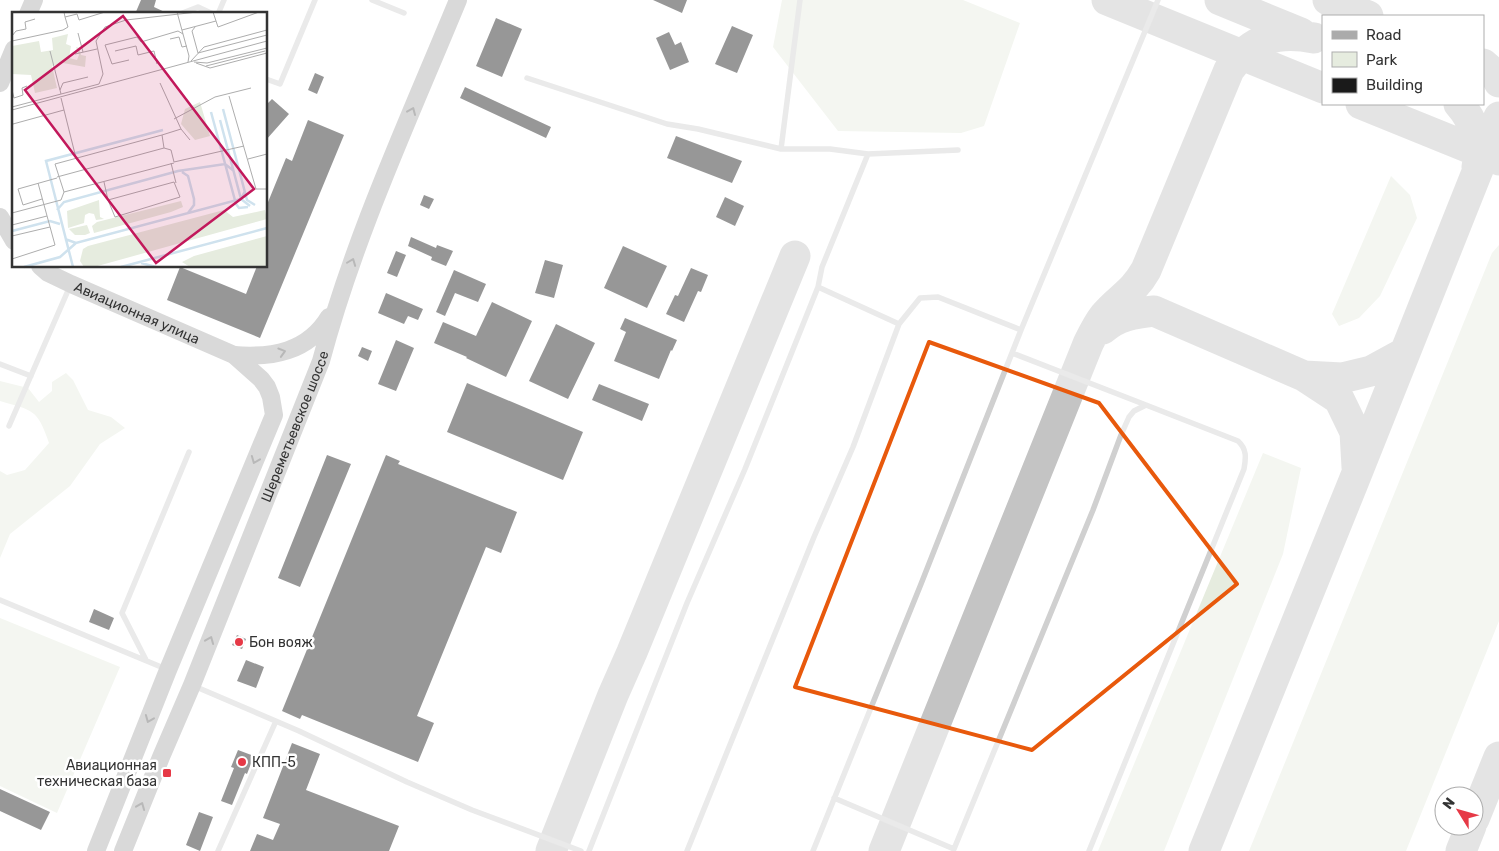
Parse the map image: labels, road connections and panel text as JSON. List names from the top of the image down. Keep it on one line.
{"streets":{"main road":["Авиационная улица","Шереметьевское шоссе"]},"crossings":[["Авиационная улица","Шереметьевское шоссе"]],"places":{"other":["Бон вояж","КПП-5"],"transit":["Авиационная техническая база"]},"legend":["Road","Park","Building"],"north":"top left"}
